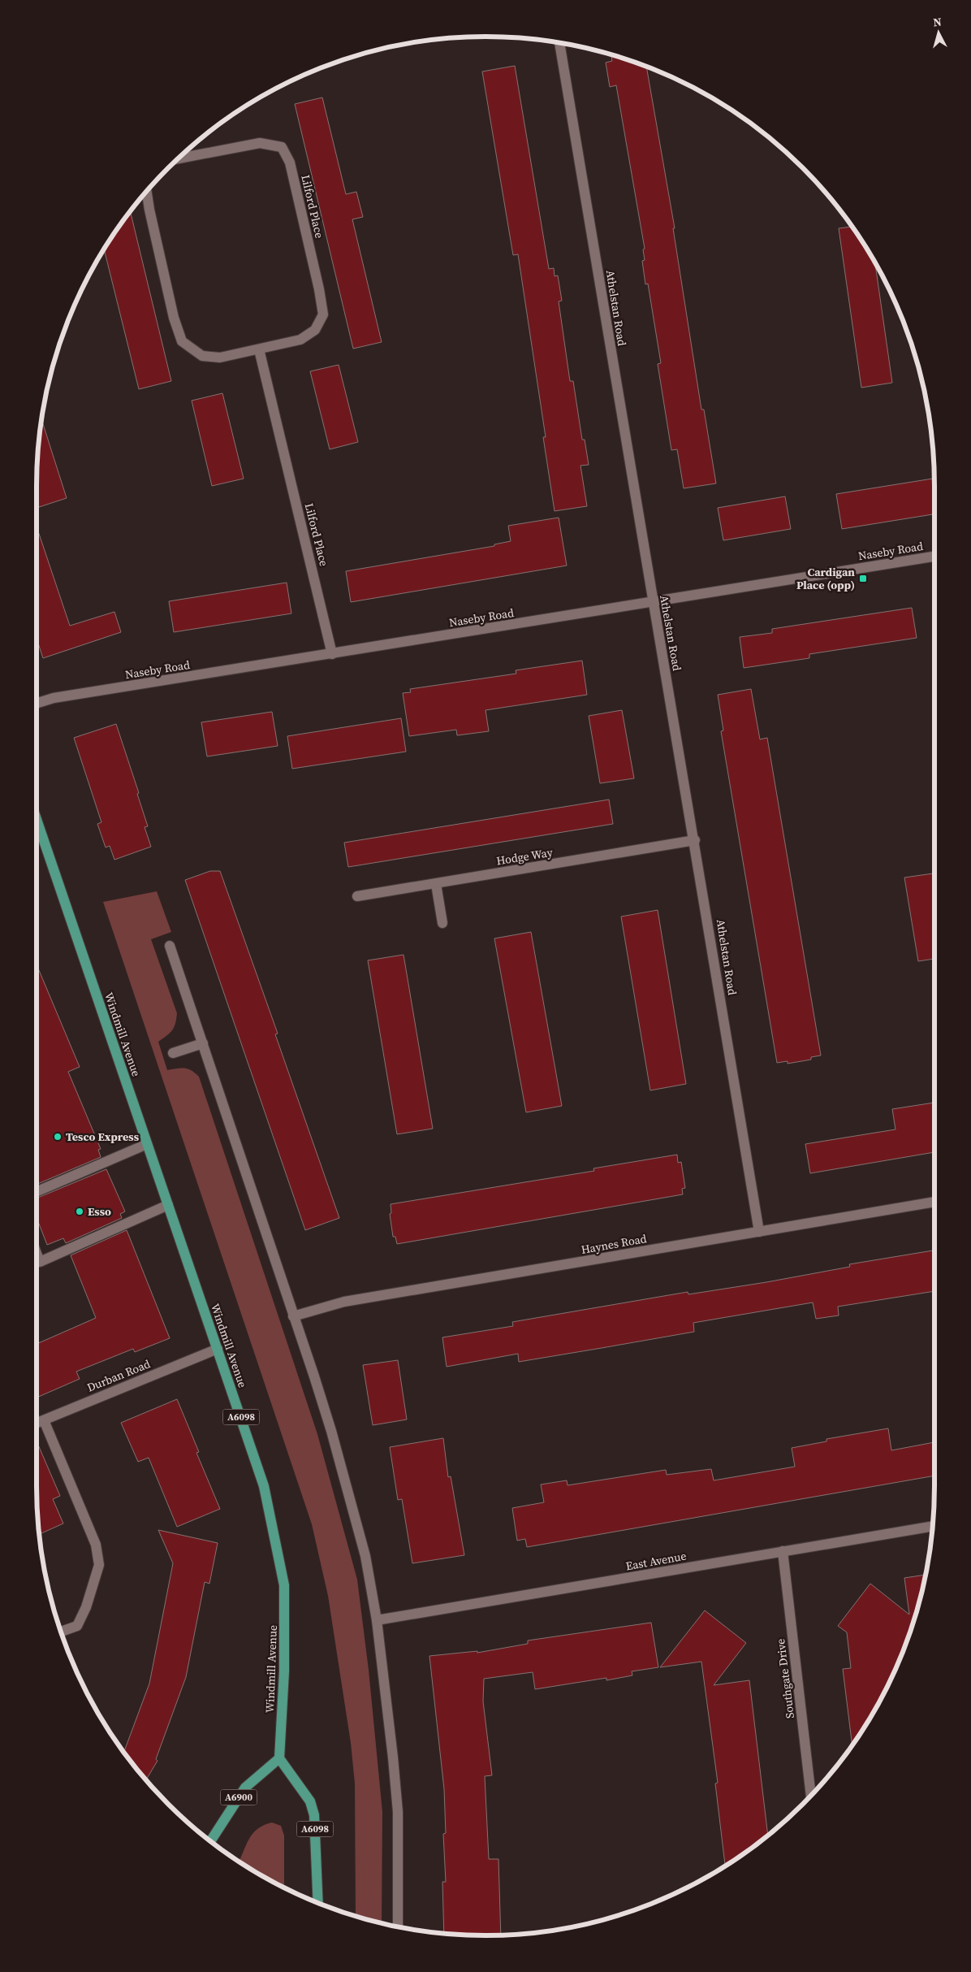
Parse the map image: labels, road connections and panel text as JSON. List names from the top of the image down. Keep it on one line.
{"streets":{"main road":["Windmill Avenue","A6098","A6900"],"street":["Lilford Place","Athelstan Road","Naseby Road","Hodge Way","Haynes Road","Durban Road","East Avenue","Southgate Drive"]},"crossings":[["Lilford Place","Naseby Road"],["Athelstan Road","Naseby Road"],["Athelstan Road","Hodge Way"],["Athelstan Road","Haynes Road"],["Windmill Avenue","Durban Road"],["Windmill Avenue","A6098"],["Windmill Avenue","A6900"],["A6098","A6900"],["East Avenue","Southgate Drive"]],"places":{"transit":["Cardigan Place (opp)"],"other":["Tesco Express","Esso"]},"north":"top"}
